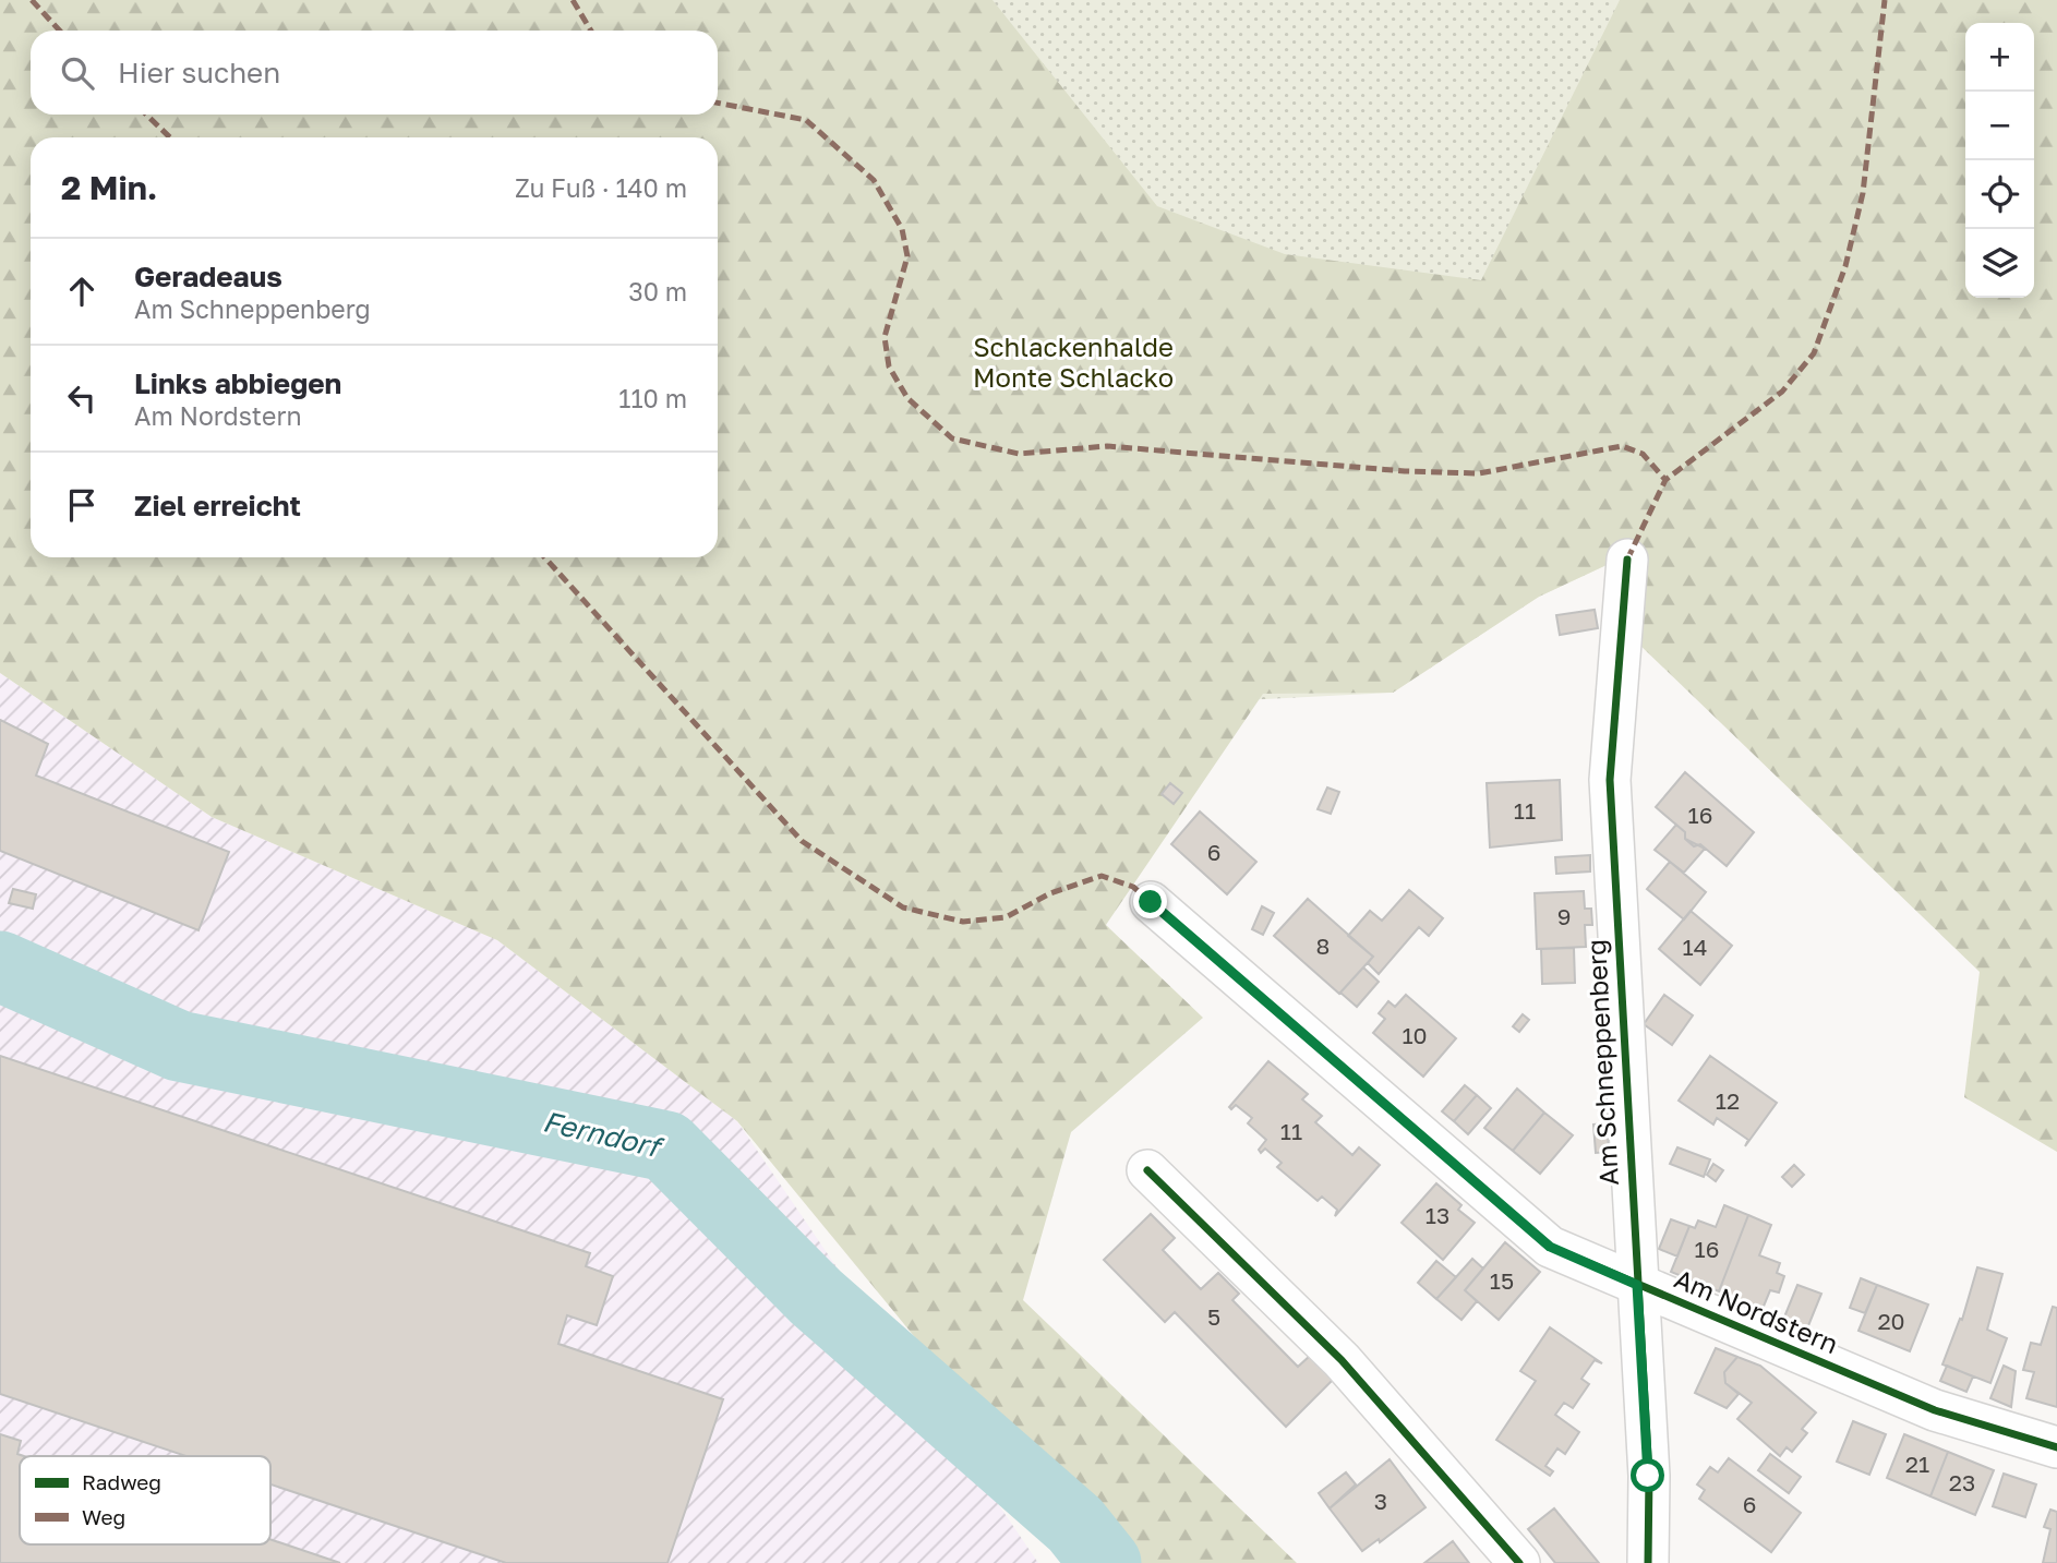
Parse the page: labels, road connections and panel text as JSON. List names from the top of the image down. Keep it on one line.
{"streets":{"street":["Am Schneppenberg","Am Nordstern"]},"crossings":[["Am Schneppenberg","Am Nordstern"]],"water":["Ferndorf"],"parks":["Schlackenhalde Monte Schlacko"],"house_numbers":["11","16","6","9","8","14","10","12","11","13","16","15","5","20","21","23","3","6"],"legend":["Radweg","Weg"],"page":{"map_buttons":["+","−"],"search":"Hier suchen","heading":["2 Min.","Zu Fuß · 140 m"],"list":[["Geradeaus","Am Schneppenberg","30 m"],["Links abbiegen","Am Nordstern","110 m"],"Ziel erreicht"]}}
